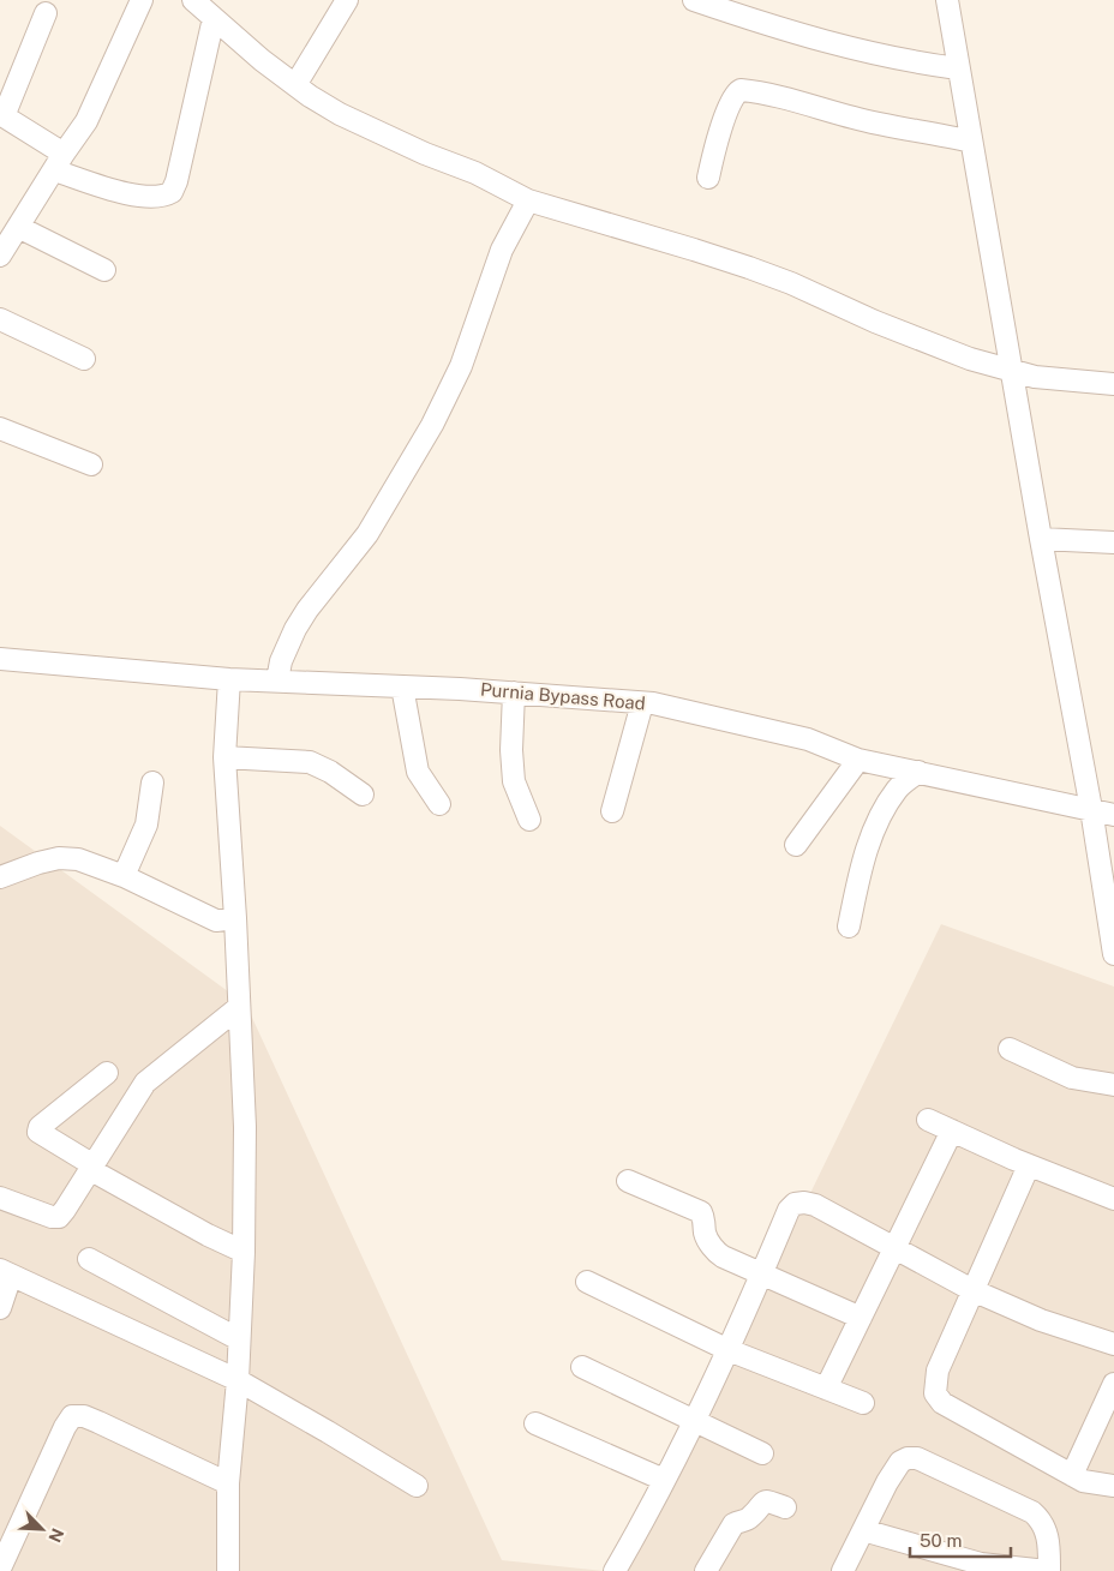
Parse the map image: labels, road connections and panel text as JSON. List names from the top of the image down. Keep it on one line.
{"streets":{"street":["Purnia Bypass Road"]},"scale_bar":"50 m","north":"bottom right"}
